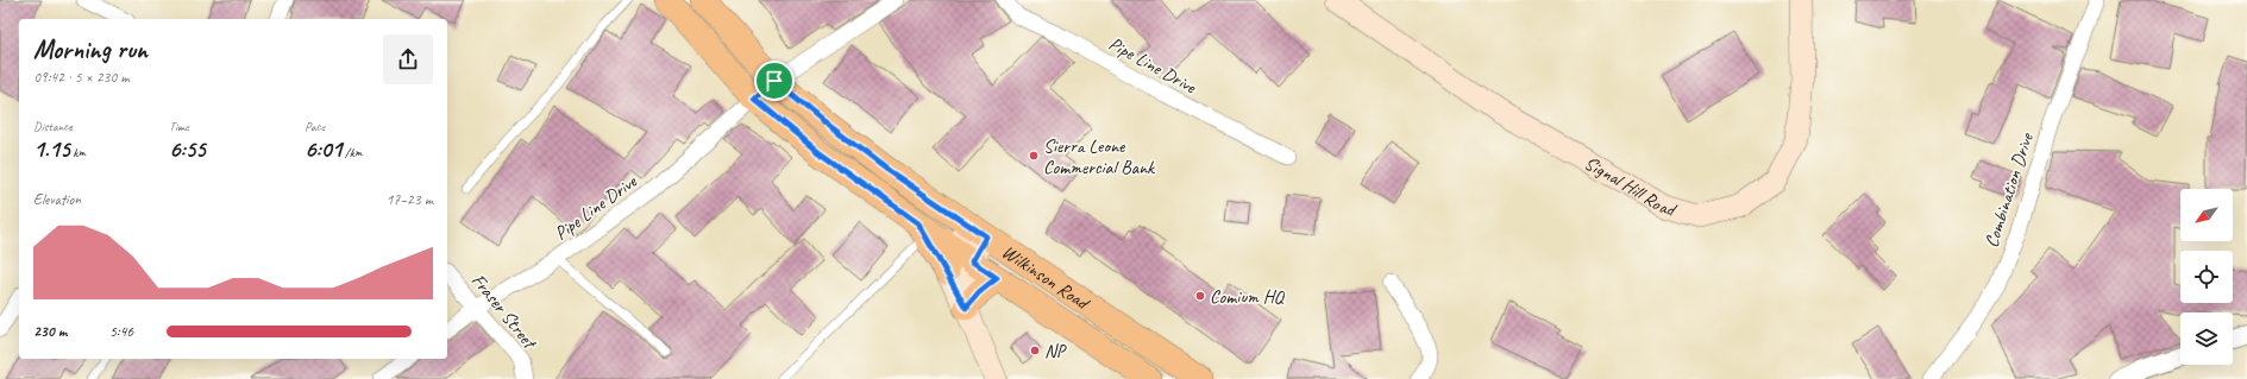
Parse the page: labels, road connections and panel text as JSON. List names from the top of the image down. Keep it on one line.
{"streets":{"main road":["Signal Hill Road","Wilkinson Road"],"street":["Pipe Line Drive","Combination Drive","Fraser Street"]},"crossings":[["Pipe Line Drive","Wilkinson Road"],["Pipe Line Drive","Fraser Street"]],"places":["Sierra Leone Commercial Bank","Comium HQ","NP"],"north":"bottom left","page":{"heading":["Morning run","09:42 · 5 × 230 m"],"stats":[["Distance","1.15 km"],["Time","6:55"],["Pace","6:01 /km"]],"chart":["Elevation","17–23 m"],"list":[{"name":"230 m","note":"5:46"}]}}
